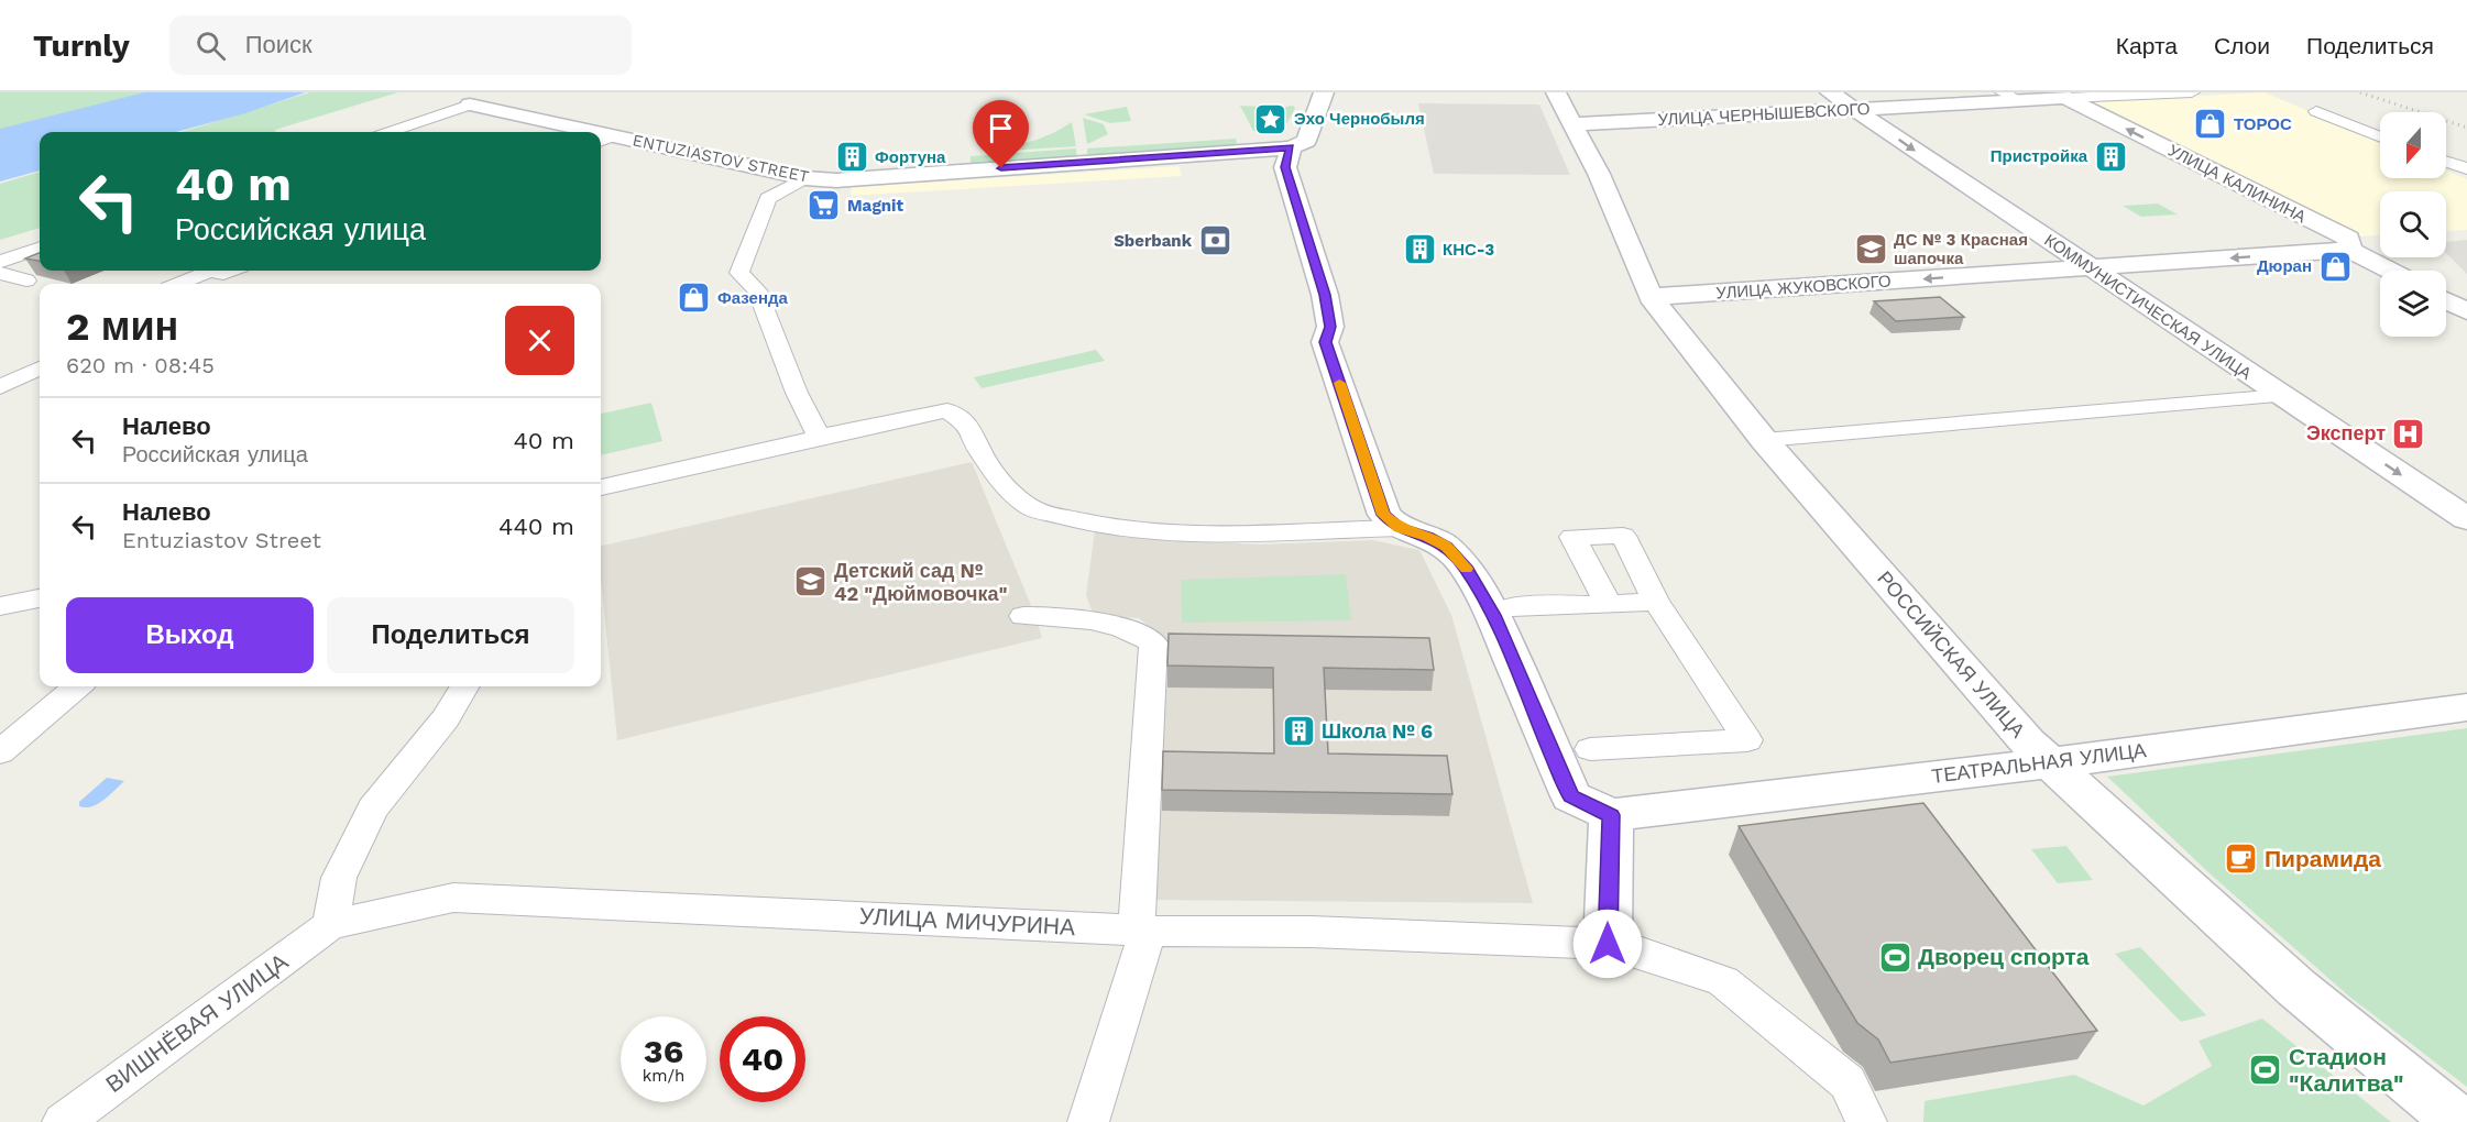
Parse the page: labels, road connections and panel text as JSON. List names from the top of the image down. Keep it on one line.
{"streets":{"street":["УЛИЦА ЧЕРНЫШЕВСКОГО","ENTUZIASTOV STREET","УЛИЦА КАЛИНИНА","УЛИЦА ЖУКОВСКОГО","КОММУНИСТИЧЕСКАЯ УЛИЦА","РОССИЙСКАЯ УЛИЦА","ТЕАТРАЛЬНАЯ УЛИЦА","УЛИЦА МИЧУРИНА","ВИШНЁВАЯ УЛИЦА"]},"crossings":[["УЛИЦА ЧЕРНЫШЕВСКОГО","УЛИЦА КАЛИНИНА"],["УЛИЦА ЧЕРНЫШЕВСКОГО","КОММУНИСТИЧЕСКАЯ УЛИЦА"],["УЛИЦА ЧЕРНЫШЕВСКОГО","РОССИЙСКАЯ УЛИЦА"],["УЛИЦА КАЛИНИНА","УЛИЦА ЖУКОВСКОГО"],["УЛИЦА ЖУКОВСКОГО","КОММУНИСТИЧЕСКАЯ УЛИЦА"],["УЛИЦА ЖУКОВСКОГО","РОССИЙСКАЯ УЛИЦА"],["РОССИЙСКАЯ УЛИЦА","ТЕАТРАЛЬНАЯ УЛИЦА"],["УЛИЦА МИЧУРИНА","ВИШНЁВАЯ УЛИЦА"]],"one_way":["УЛИЦА КАЛИНИНА","КОММУНИСТИЧЕСКАЯ УЛИЦА"],"places":{"place":["Эхо Чернобыля"],"shop":["ТОРОС","Дюран","Фазенда"],"building":["Пристройка","Фортуна","КНС-3","Школа № 6"],"supermarket":["Magnit"],"bank":["Sberbank"],"school or university":["ДС № 3 Красная шапочка","Детский сад № 42 \"Дюймовочка\""],"hospital":["Эксперт"],"cafe":["Пирамида"],"sports":["Дворец спорта","Стадион \"Калитва\""]},"north":"bottom","page":{"header":"Turnly","search":"Поиск","nav":["Карта","Слои","Поделиться"],"turn":["40 m","Российская улица"],"heading":["2 мин","620 m · 08:45"],"list":[{"name":"Налево","note":"Российская улица","value":"40 m"},{"name":"Налево","note":"Entuziastov Street","value":"440 m"}],"buttons":["Выход","Поделиться"],"speed":"36 km/h","limit":"40"}}
